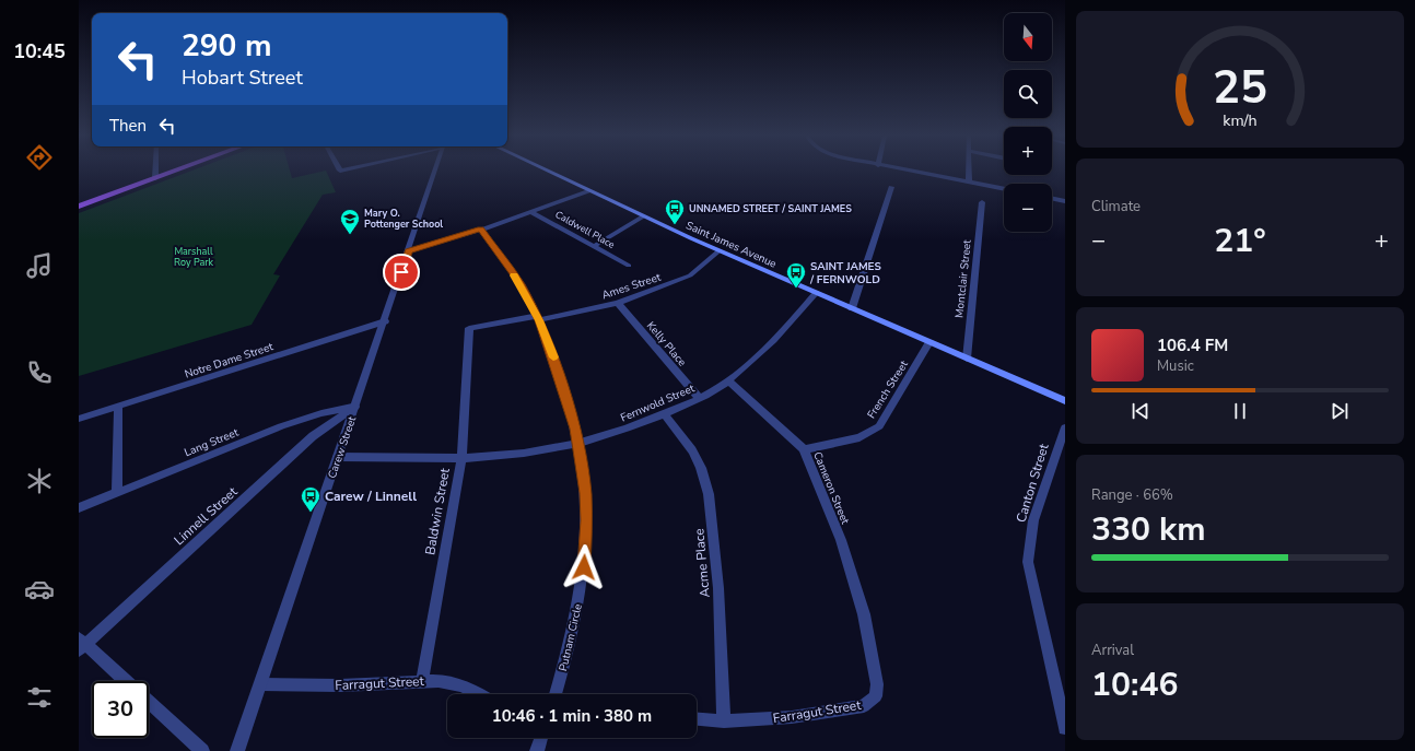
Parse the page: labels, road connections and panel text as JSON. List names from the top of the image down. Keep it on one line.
{"streets":{"main road":["Saint James Avenue"],"street":["Caldwell Place","Montclair Street","Ames Street","Kelly Place","Notre Dame Street","French Street","Fernwold Street","Lang Street","Carew Street","Canton Street","Cameron Street","Baldwin Street","Linnell Street","Acme Place","Putnam Circle","Farragut Street"]},"crossings":[["Saint James Avenue","Montclair Street"],["Saint James Avenue","Ames Street"],["Saint James Avenue","French Street"],["Saint James Avenue","Fernwold Street"],["Ames Street","Kelly Place"],["Ames Street","Baldwin Street"],["Ames Street","Putnam Circle"],["Kelly Place","Fernwold Street"],["Notre Dame Street","Carew Street"],["French Street","Cameron Street"],["Fernwold Street","Carew Street"],["Fernwold Street","Cameron Street"],["Fernwold Street","Baldwin Street"],["Fernwold Street","Acme Place"],["Fernwold Street","Putnam Circle"],["Lang Street","Carew Street"],["Lang Street","Linnell Street"],["Carew Street","Linnell Street"],["Carew Street","Farragut Street"],["Cameron Street","Farragut Street"],["Baldwin Street","Farragut Street"],["Acme Place","Farragut Street"]],"parks":["Marshall Roy Park"],"places":{"bus stop":["UNNAMED STREET / SAINT JAMES","SAINT JAMES / FERNWOLD","Carew / Linnell"],"school or university":["Mary O. Pottenger School"]},"north":"bottom","page":{"tabs":"10:45","map_buttons":["+","−"],"turn":["290 m","Hobart Street"],"then":"Then","tile":["Climate",["Range · 66%","330 km"],["Arrival","10:46"]],"heat":["−","21°","+"],"song":["106.4 FM","Music"],"limit":"30","trip":"10:46 · 1 min · 380 m","gauge":["25","km/h"]}}
